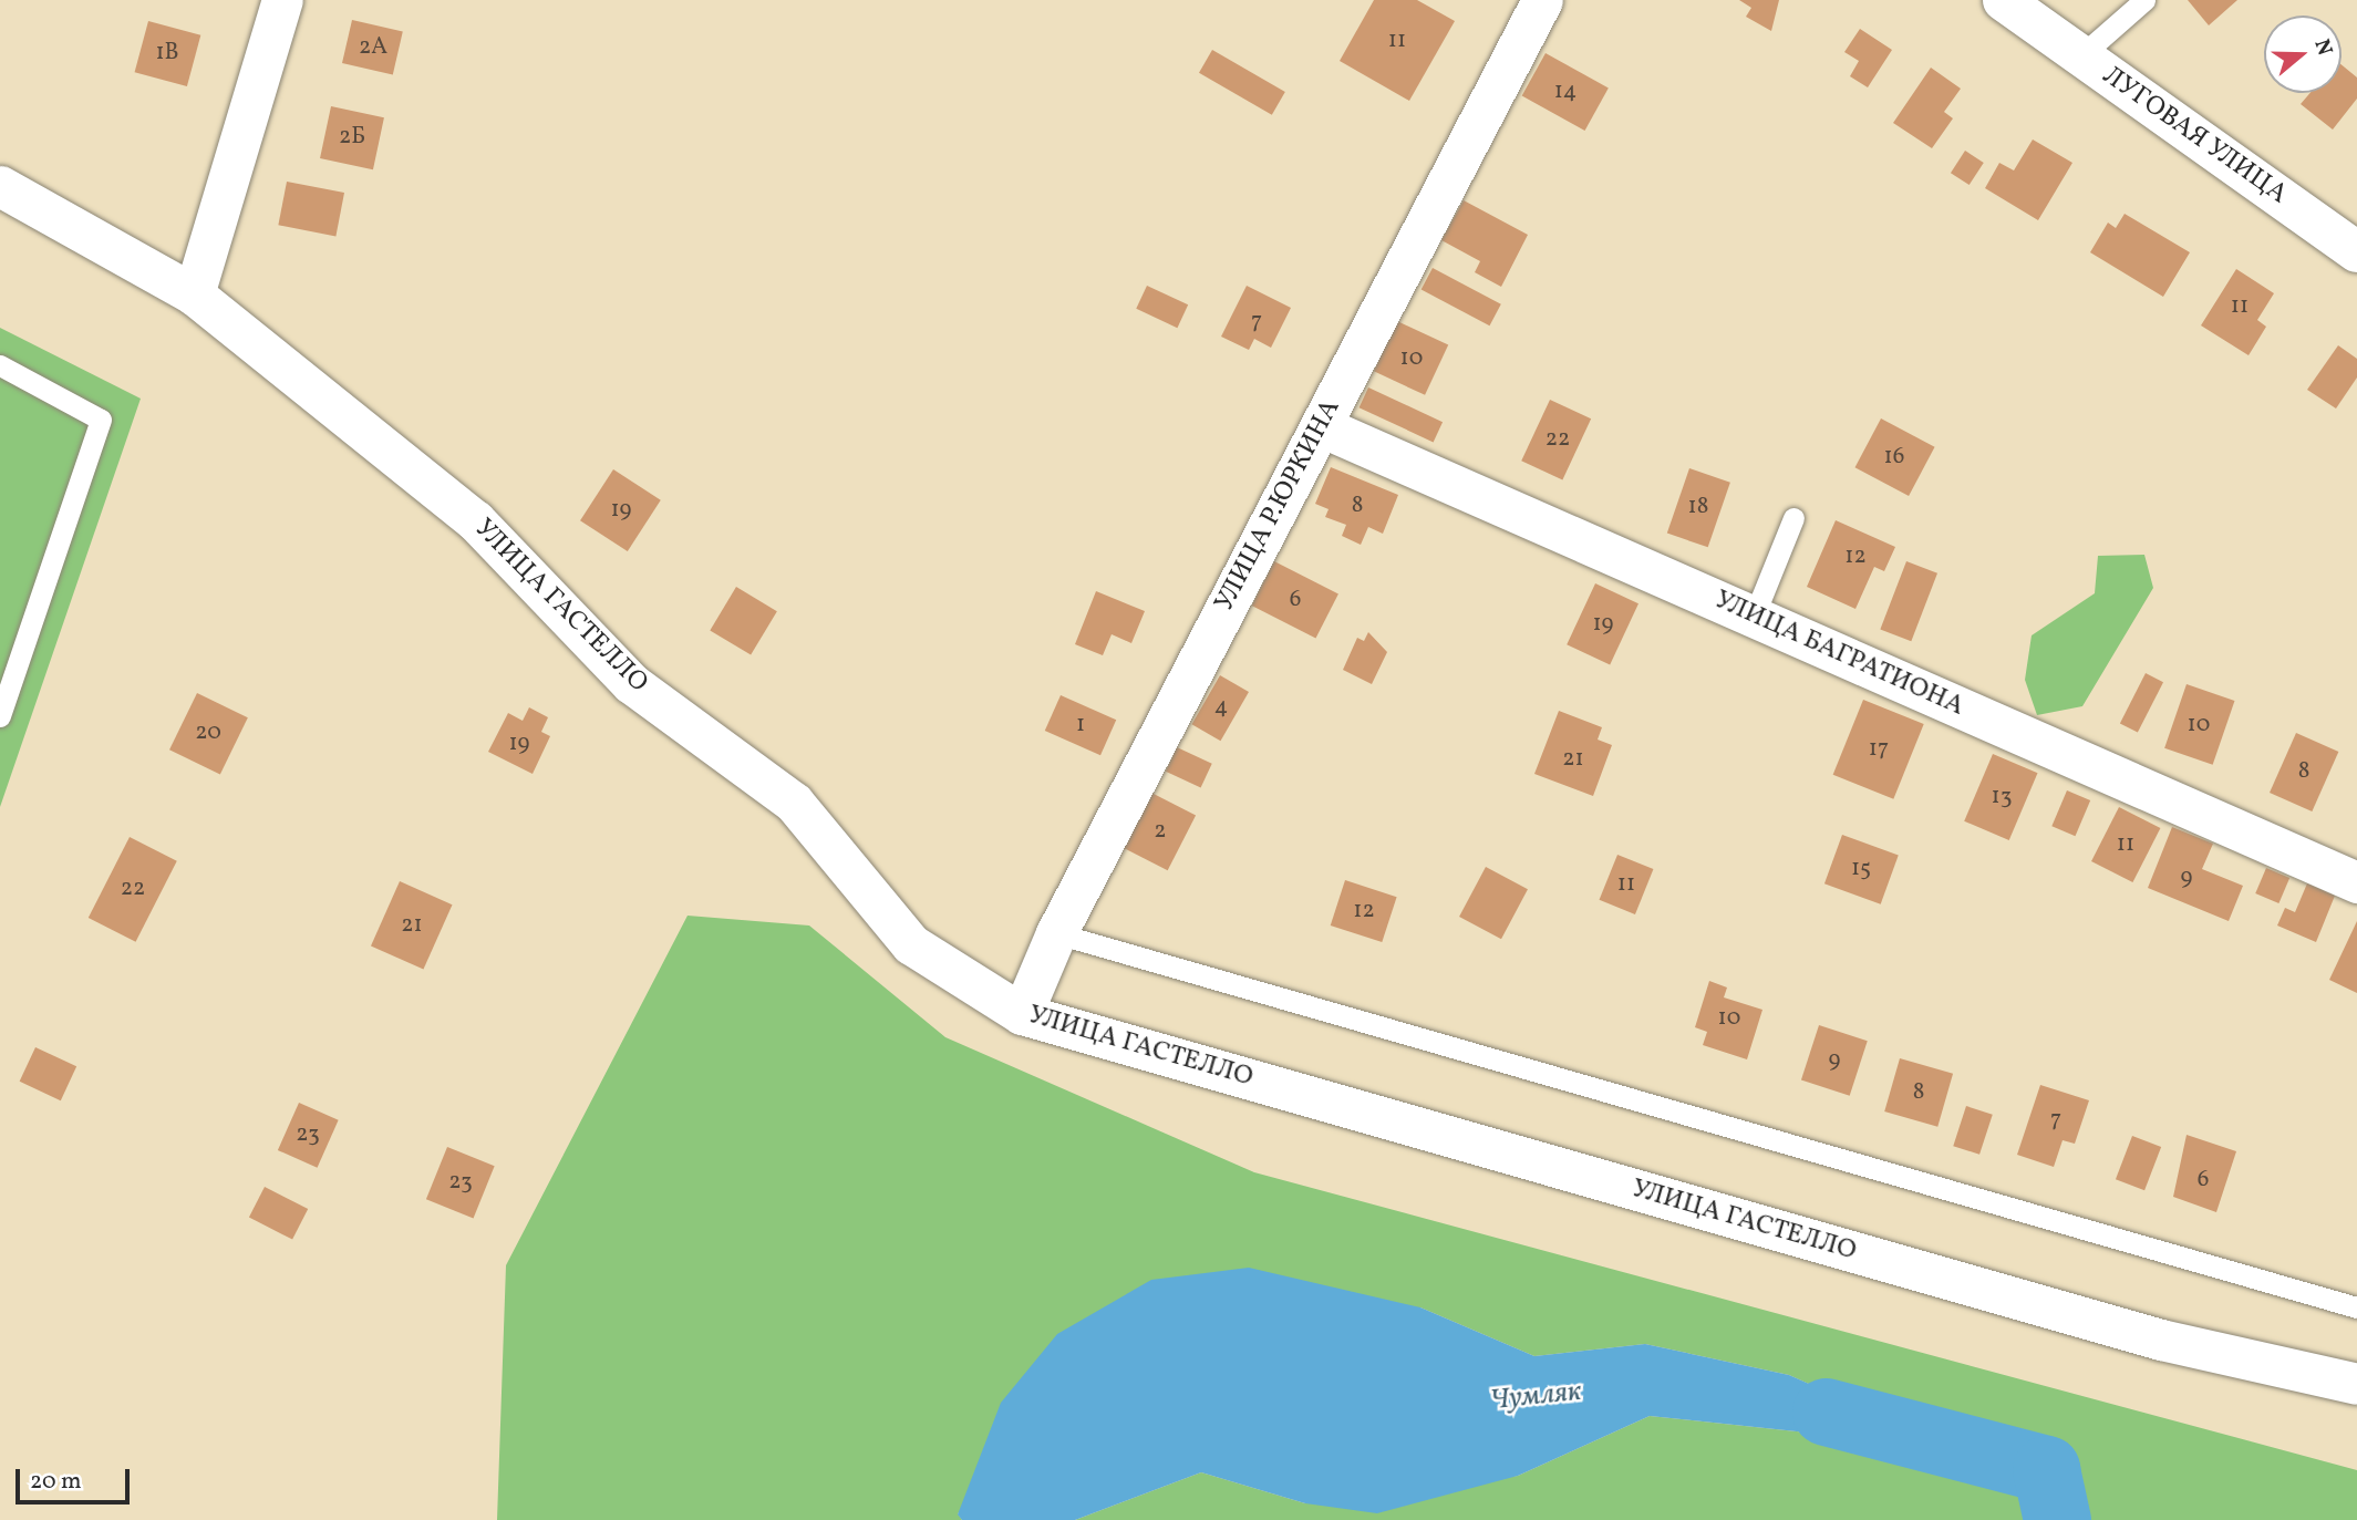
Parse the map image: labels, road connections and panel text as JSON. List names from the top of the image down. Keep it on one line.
{"streets":{"street":["ЛУГОВАЯ УЛИЦА","УЛИЦА Р.ЮРКИНА","УЛИЦА ГАСТЕЛЛО","УЛИЦА БАГРАТИОНА"]},"crossings":[["УЛИЦА Р.ЮРКИНА","УЛИЦА ГАСТЕЛЛО"],["УЛИЦА Р.ЮРКИНА","УЛИЦА БАГРАТИОНА"]],"water":["Чумляк"],"house_numbers":["11","2А","1В","14","2Б","11","7","10","22","16","8","18","19","12","6","19","4","1","10","20","19","17","21","8","13","2","11","15","9","11","22","12","21","10","9","8","7","23","6","23"],"scale_bar":"20 m","north":"right"}
